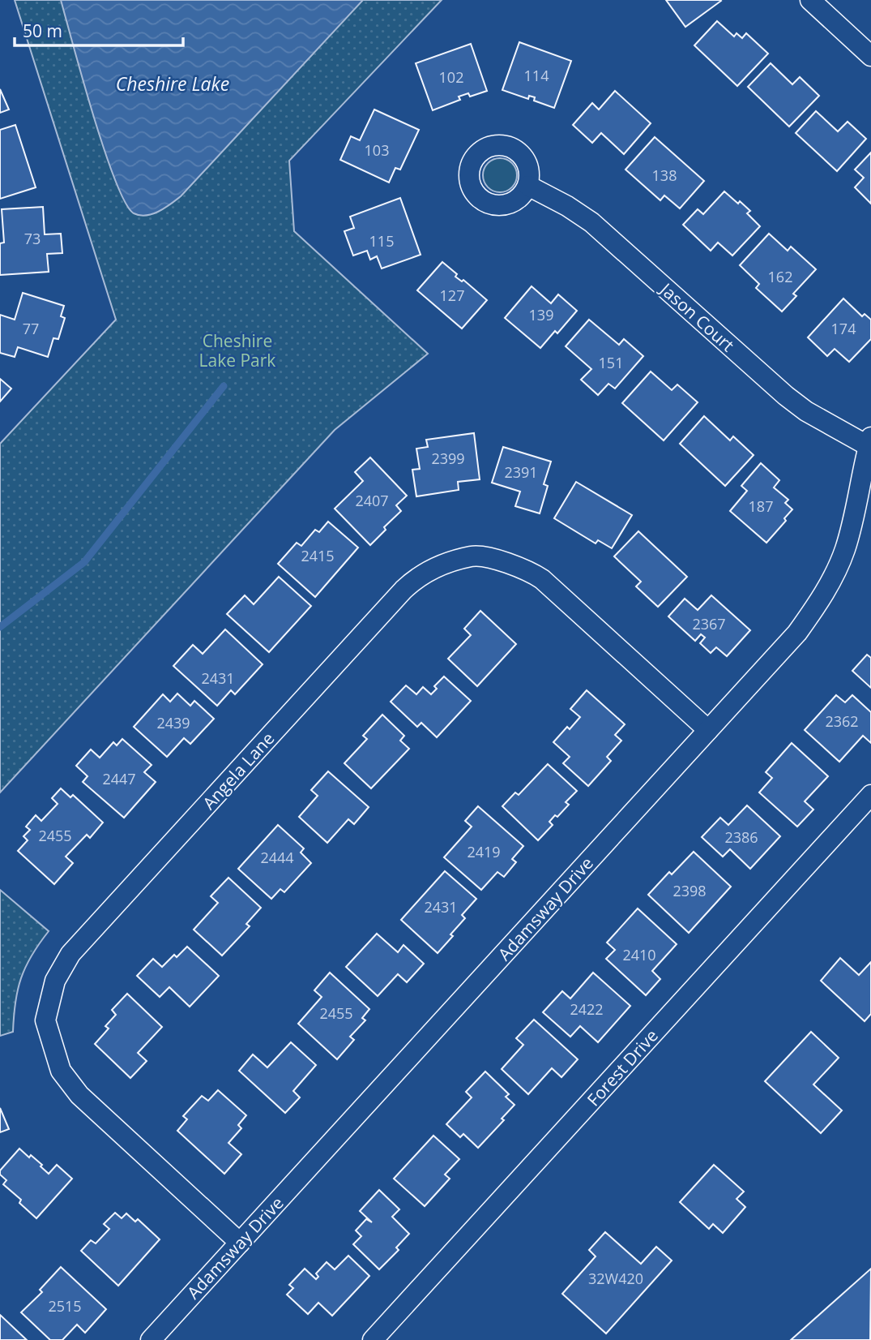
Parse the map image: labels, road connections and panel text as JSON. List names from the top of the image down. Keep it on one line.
{"streets":{"street":["Jason Court","Angela Lane","Adamsway Drive","Forest Drive"]},"crossings":[["Jason Court","Adamsway Drive"],["Angela Lane","Adamsway Drive"]],"water":["Cheshire Lake"],"parks":["Cheshire Lake Park"],"house_numbers":["114","102","103","138","73","115","162","127","139","77","174","151","2399","2391","2407","187","2415","2367","2431","2362","2439","2447","2455","2386","2419","2444","2398","2431","2410","2422","2455","32W420","2515"],"scale_bar":"50 m"}
